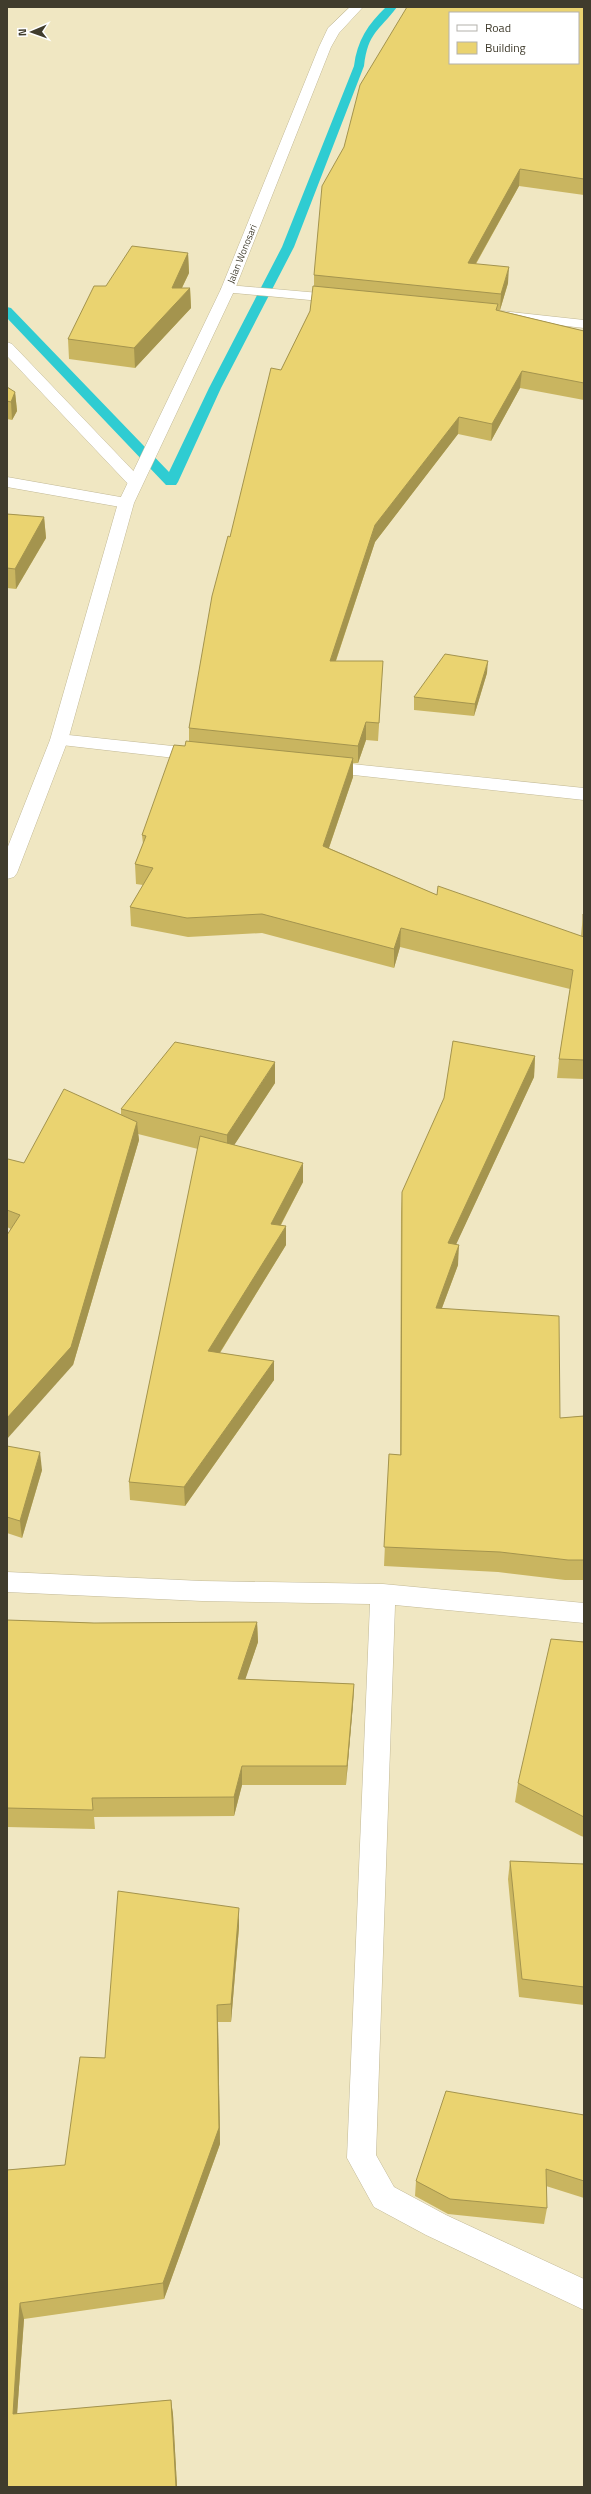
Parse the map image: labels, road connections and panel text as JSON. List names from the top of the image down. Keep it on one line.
{"streets":{"street":["Jalan Wonosari"]},"legend":["Road","Building"],"north":"left"}
